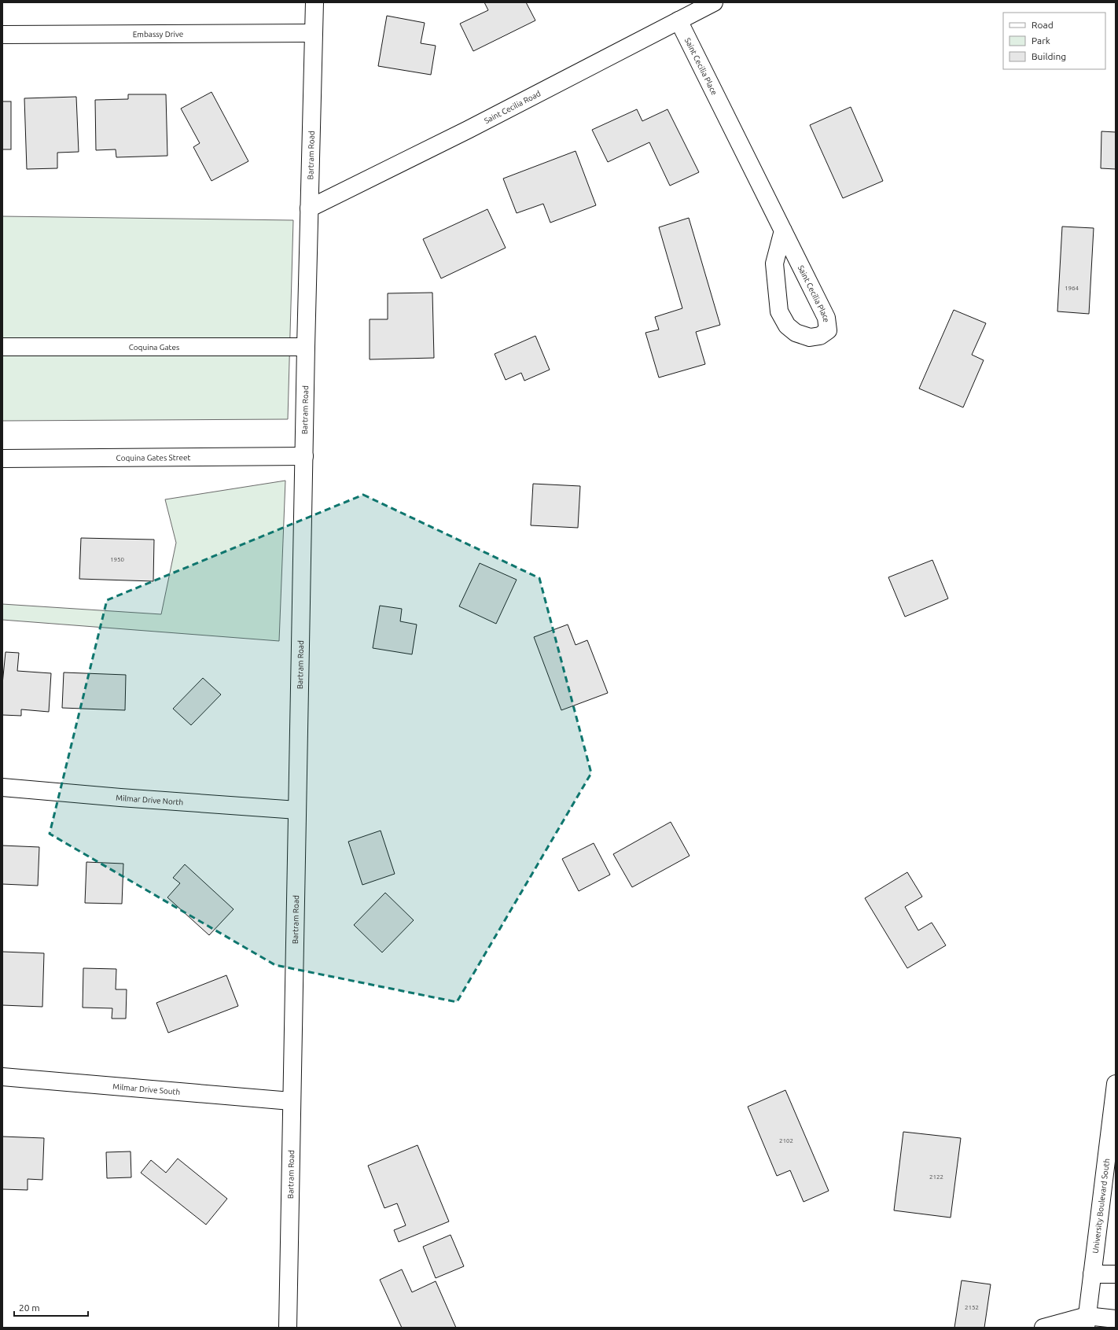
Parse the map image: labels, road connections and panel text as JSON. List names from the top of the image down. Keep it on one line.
{"streets":{"street":["Embassy Drive","Saint Cecilia Place","Saint Cecilia Road","Bartram Road","Coquina Gates","Coquina Gates Street","Milmar Drive North","Milmar Drive South","University Boulevard South"]},"crossings":[["Embassy Drive","Bartram Road"],["Saint Cecilia Place","Saint Cecilia Road"],["Saint Cecilia Road","Bartram Road"],["Bartram Road","Coquina Gates"],["Bartram Road","Coquina Gates Street"],["Bartram Road","Milmar Drive North"],["Bartram Road","Milmar Drive South"]],"house_numbers":["1964","1950","2102","2122","2152"],"legend":["Road","Park","Building"],"scale_bar":"20 m"}
